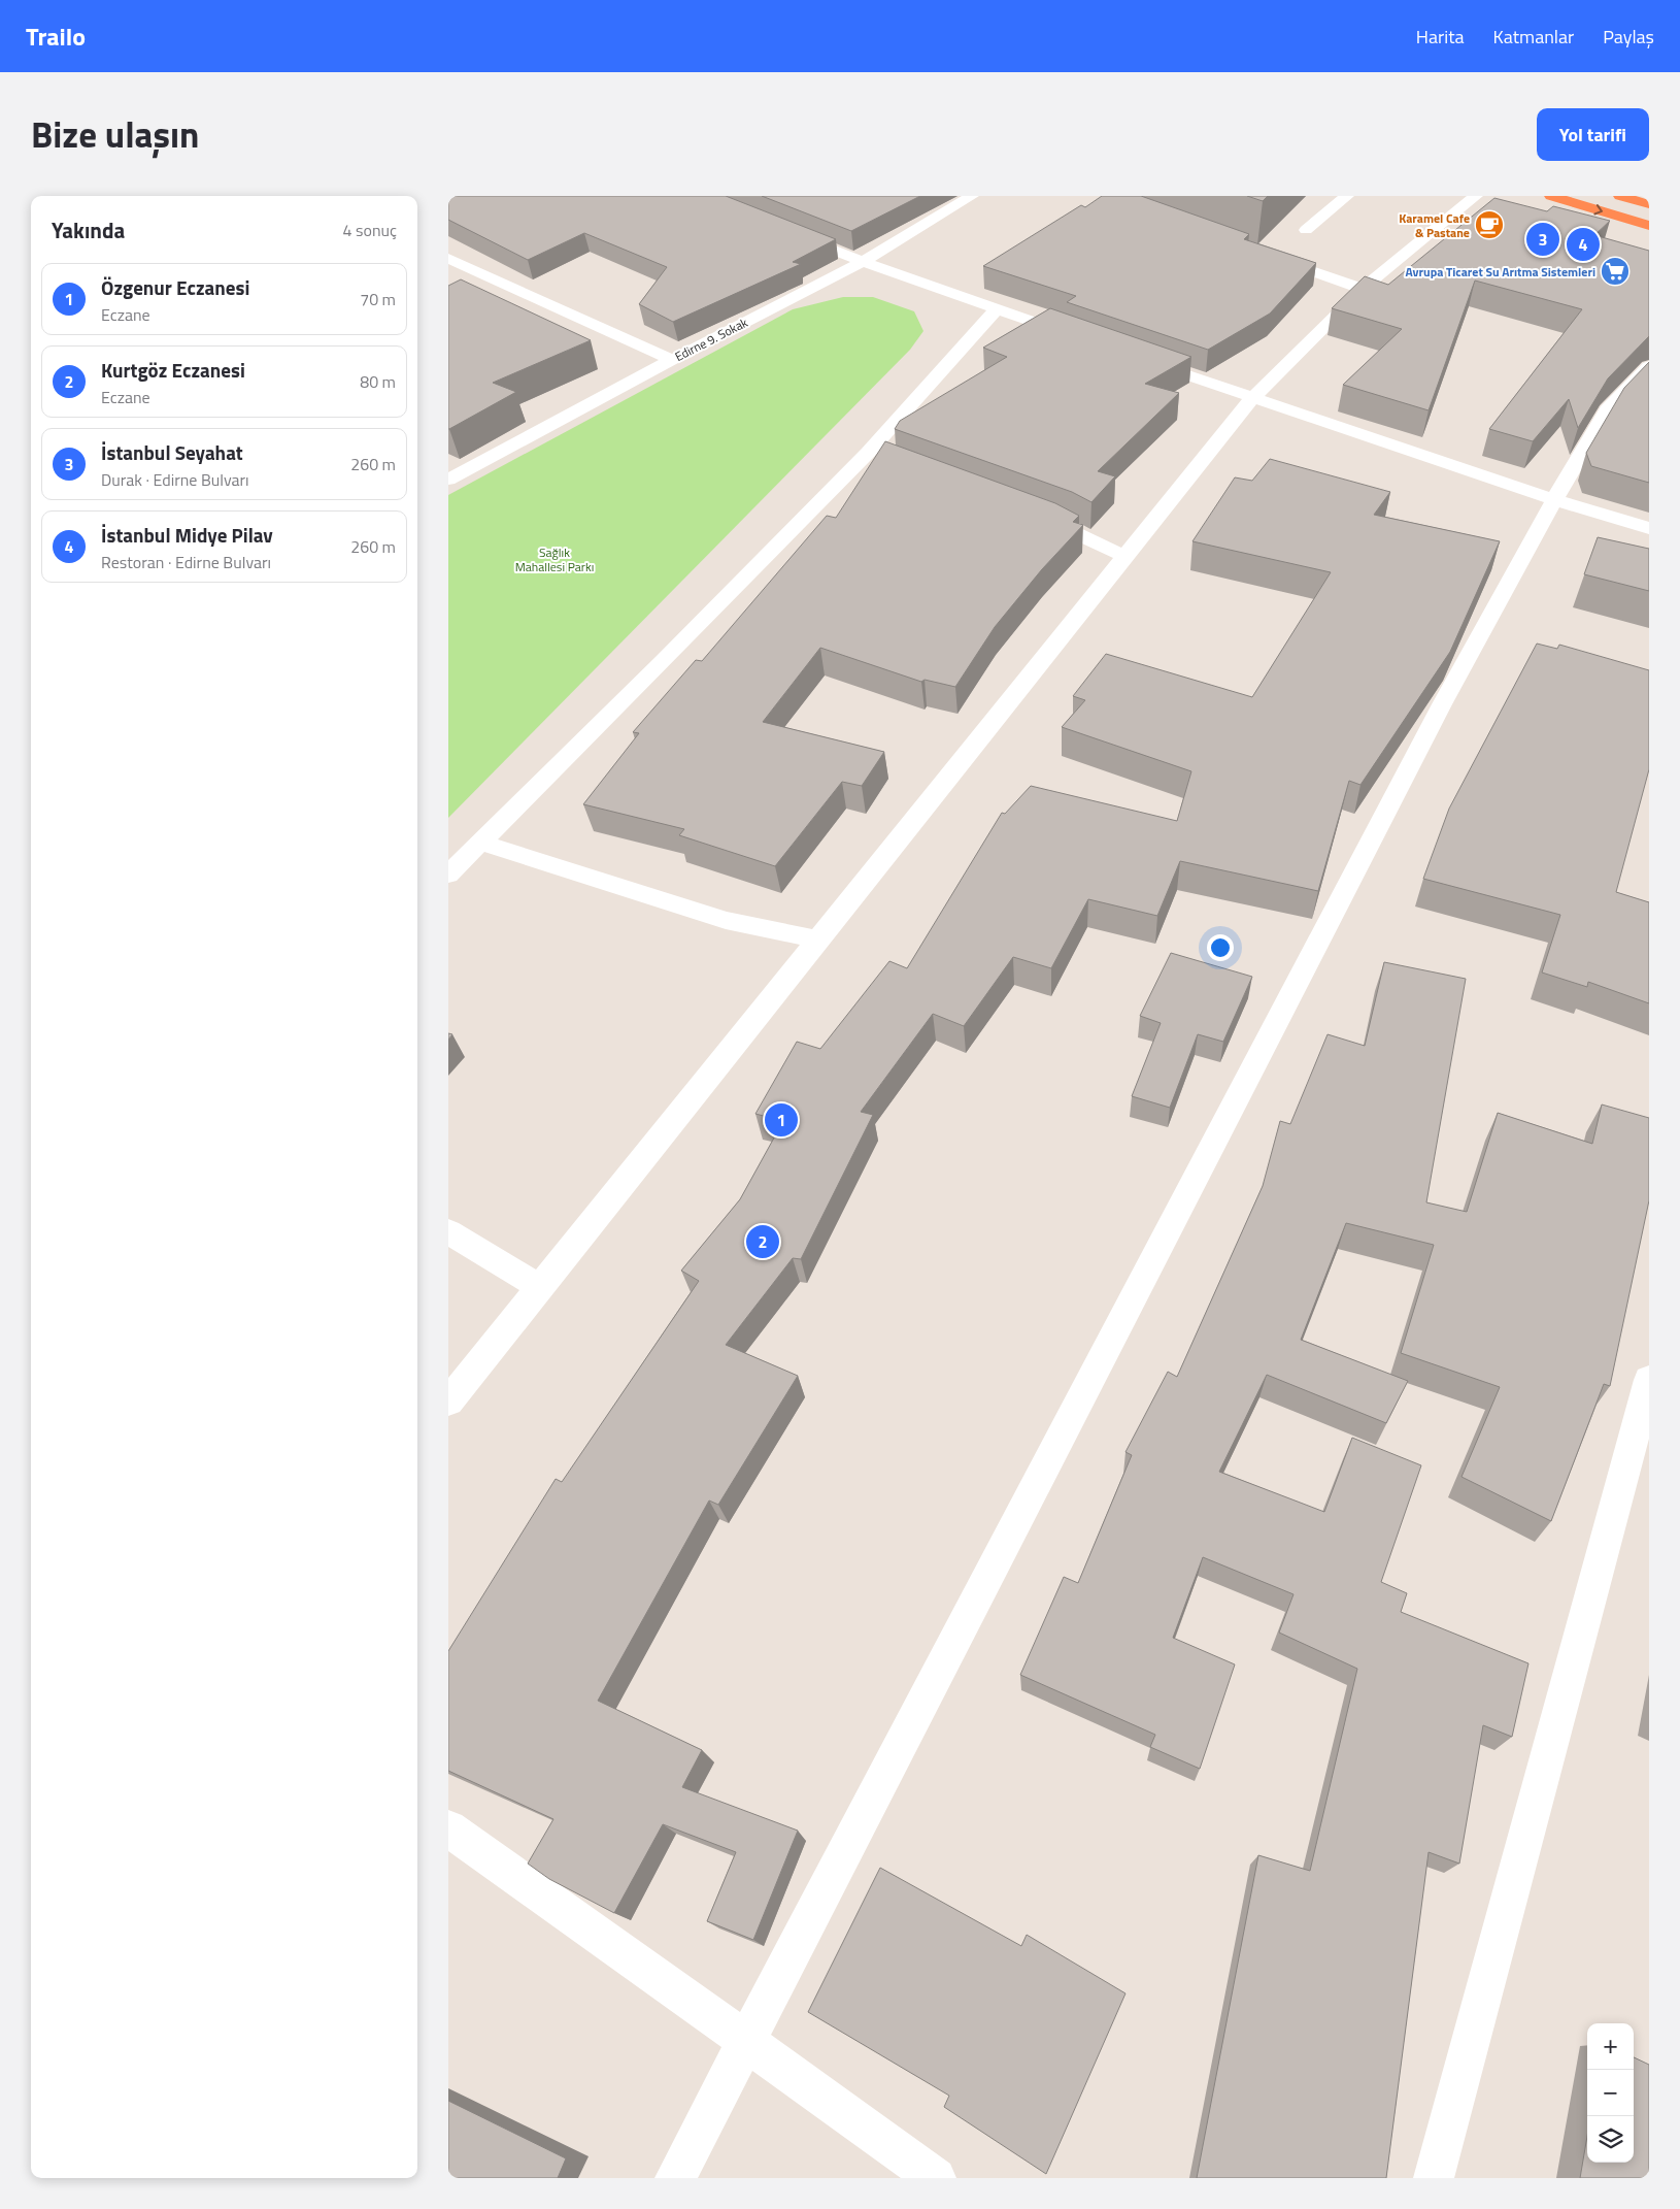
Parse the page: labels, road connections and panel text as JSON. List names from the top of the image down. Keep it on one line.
{"streets":{"street":["Edirne 9. Sokak"]},"parks":["Sağlık Mahallesi Parkı"],"places":{"cafe":["Karamel Cafe & Pastane"],"supermarket":["Avrupa Ticaret Su Arıtma Sistemleri"]},"page":{"header":"Trailo","nav":["Harita","Katmanlar","Paylaş"],"title":"Bize ulaşın","buttons":"Yol tarifi","heading":["Yakında","4 sonuç"],"pins":["3","4","1","2"],"list":[{"mark":"1","name":"Özgenur Eczanesi","note":"Eczane","value":"70 m"},{"mark":"2","name":"Kurtgöz Eczanesi","note":"Eczane","value":"80 m"},{"mark":"3","name":"İstanbul Seyahat","note":"Durak · Edirne Bulvarı","value":"260 m"},{"mark":"4","name":"İstanbul Midye Pilav","note":"Restoran · Edirne Bulvarı","value":"260 m"}],"map_buttons":["+","−"]}}
